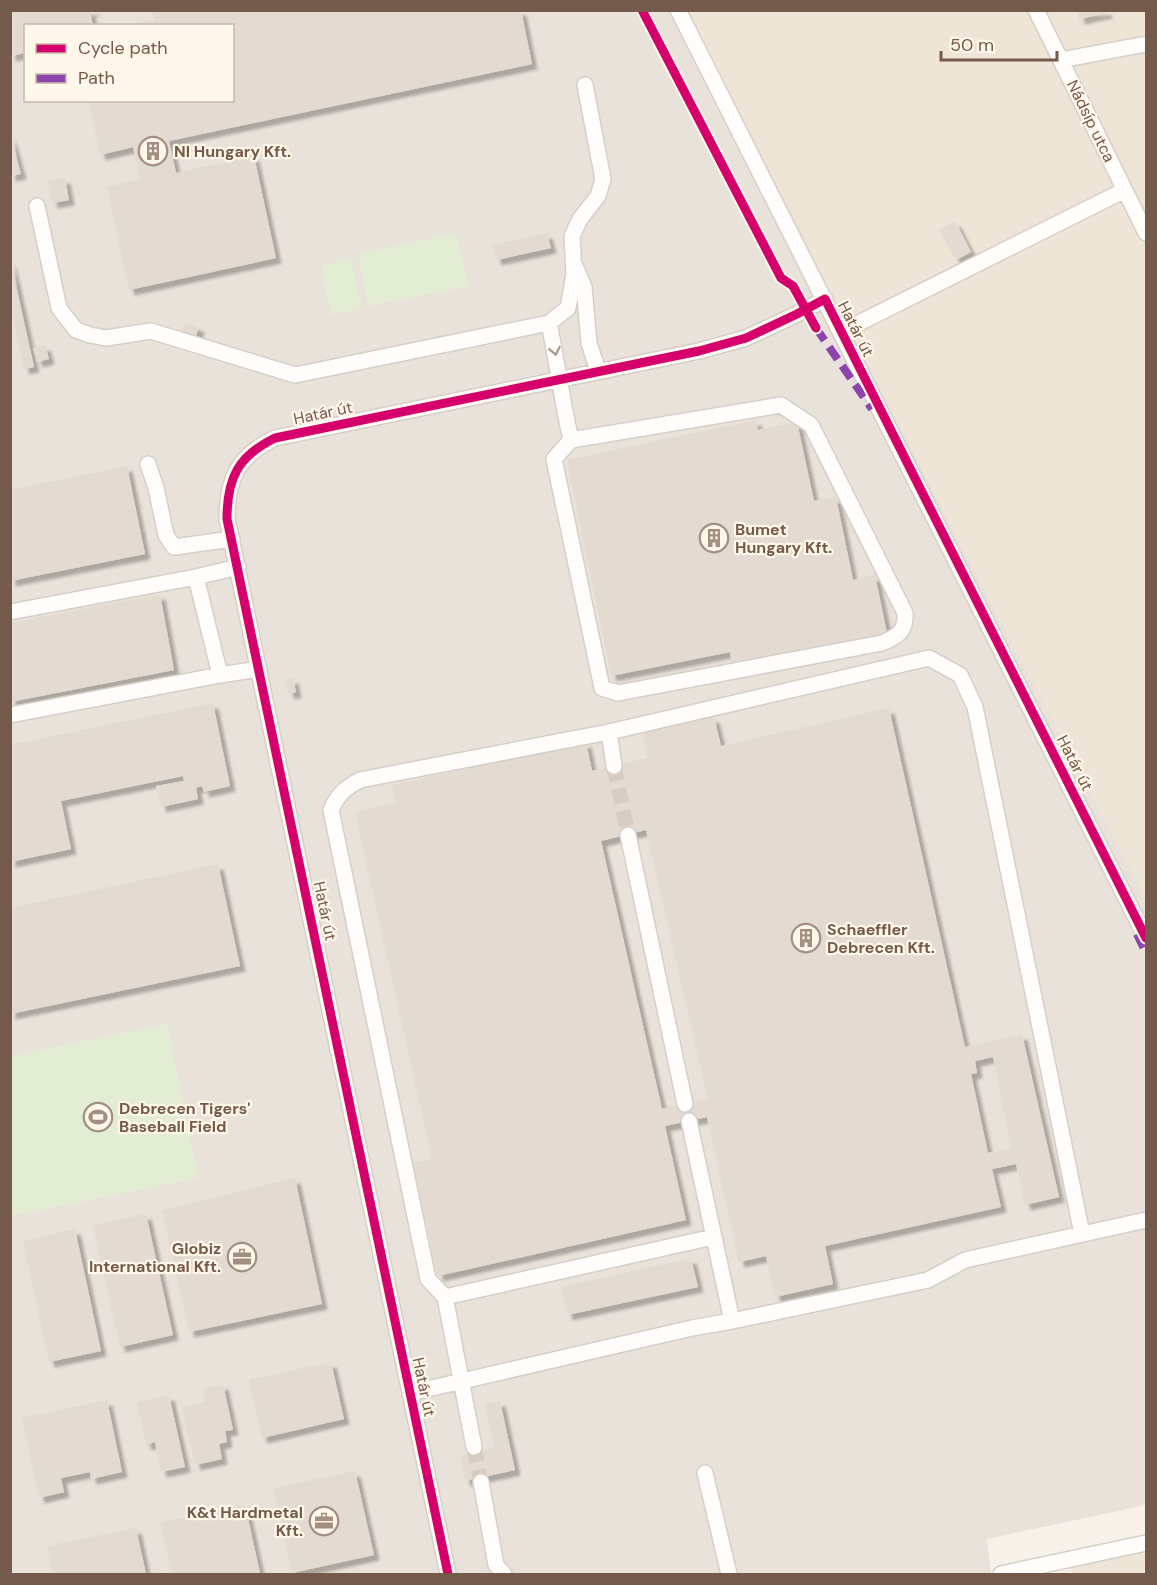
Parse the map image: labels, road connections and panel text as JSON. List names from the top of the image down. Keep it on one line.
{"streets":{"street":["Nádsíp utca","Határ út"]},"crossings":[["Nádsíp utca","Határ út"]],"places":{"building":["NI Hungary Kft.","Bumet Hungary Kft.","Schaeffler Debrecen Kft."],"sports":["Debrecen Tigers' Baseball Field"],"office":["Globiz International Kft.","K&t Hardmetal Kft."]},"legend":["Cycle path","Path"],"scale_bar":"50 m"}
